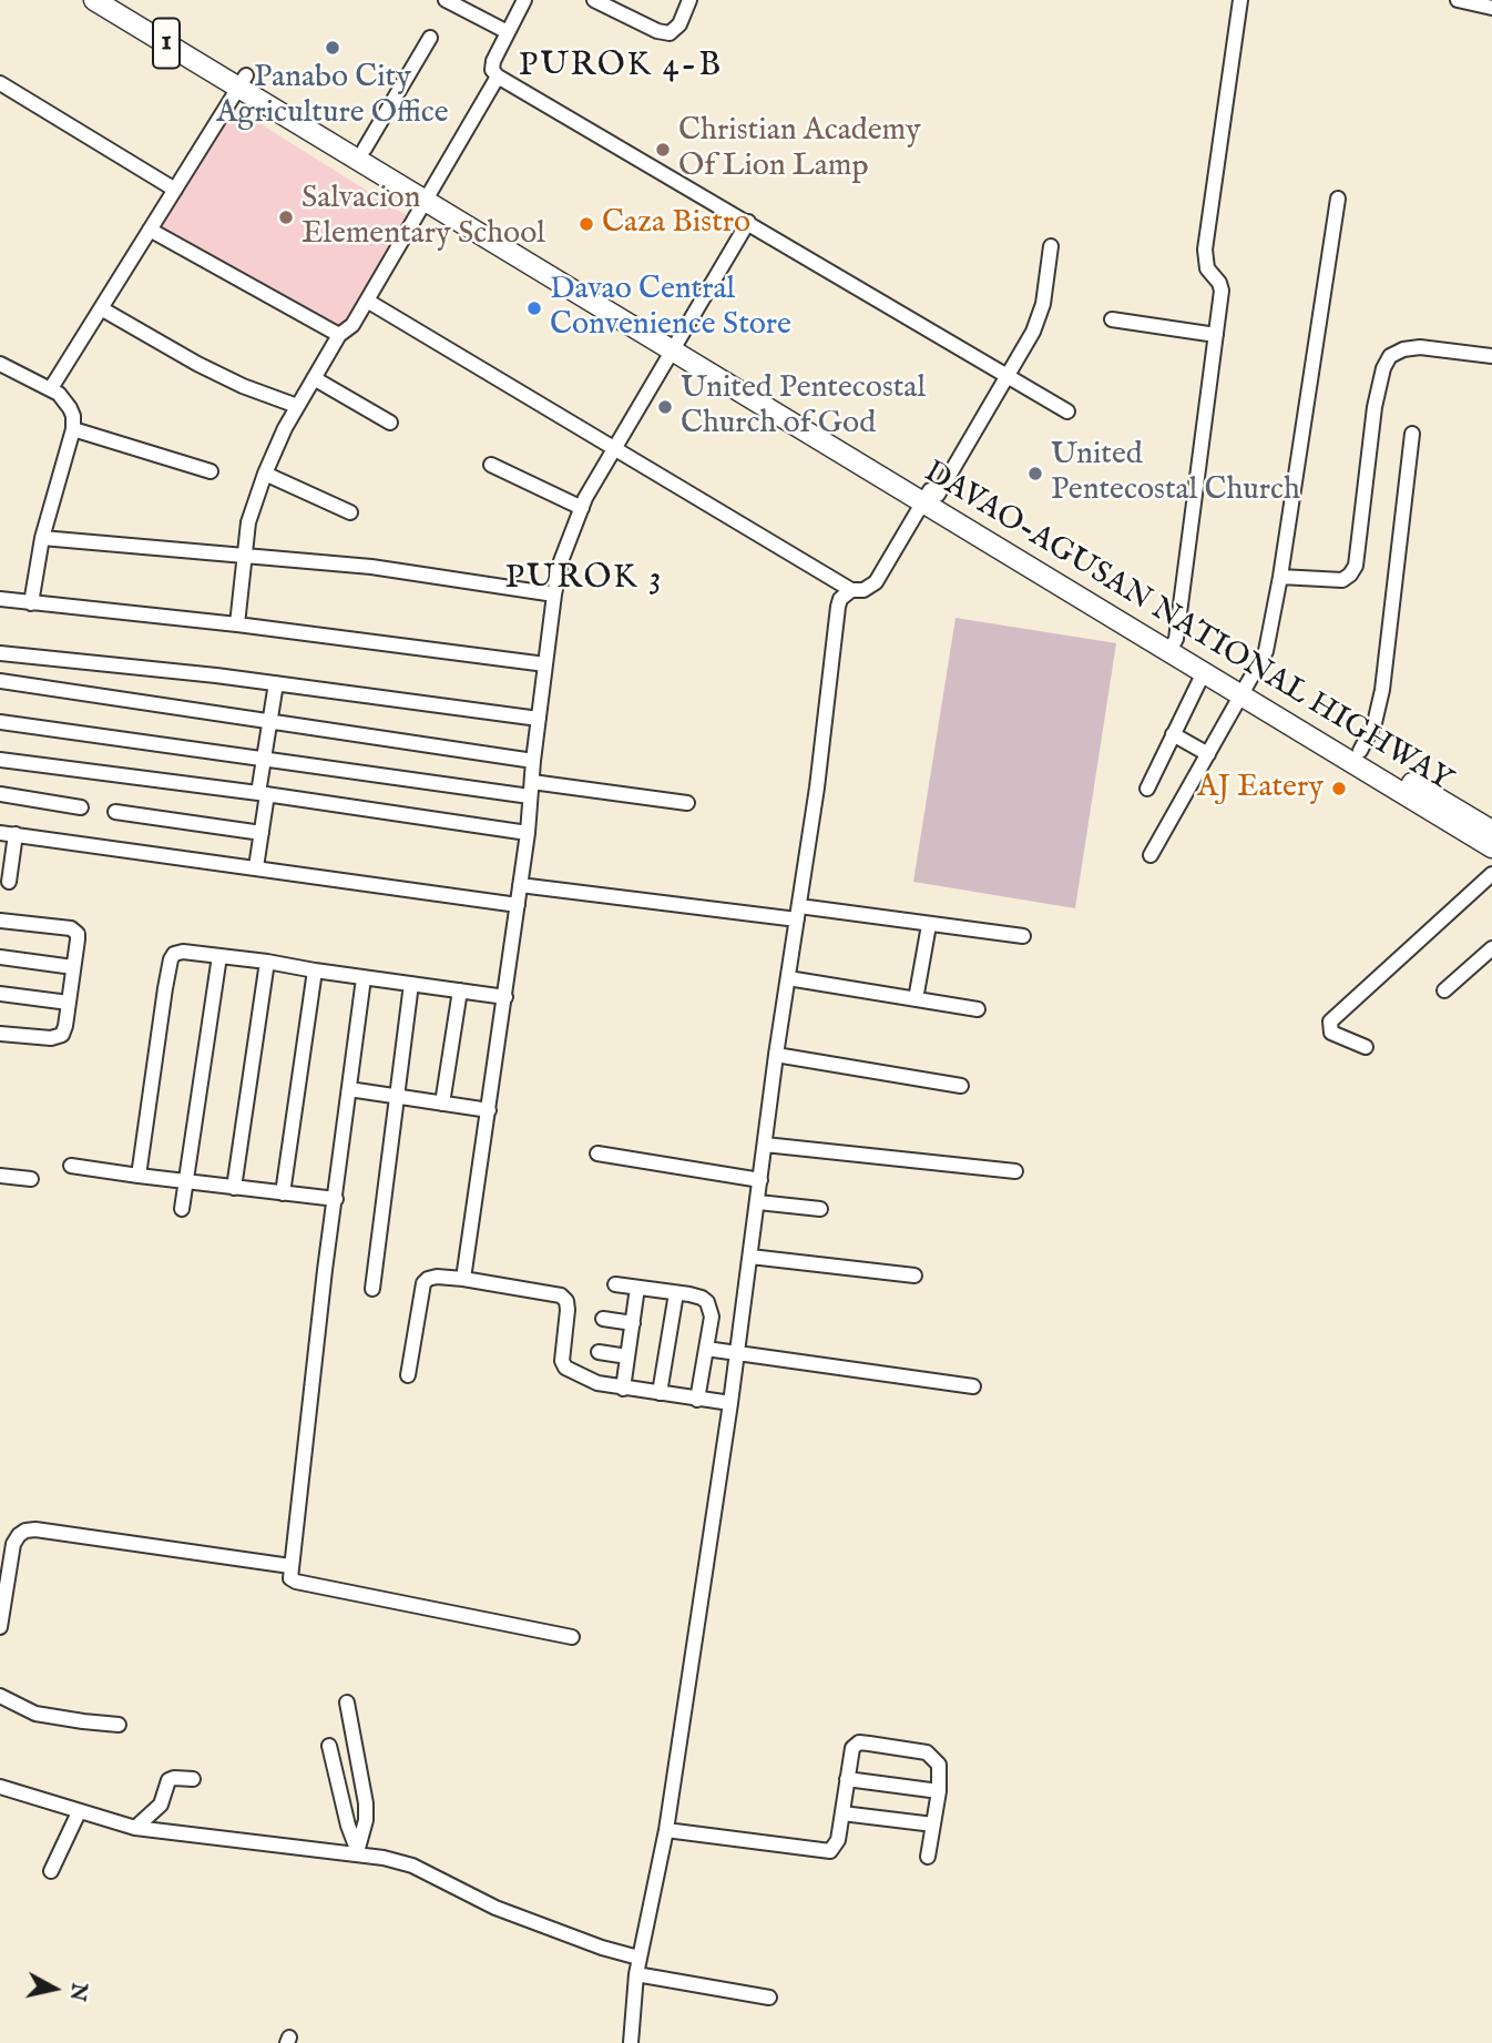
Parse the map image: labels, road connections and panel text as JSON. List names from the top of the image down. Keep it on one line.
{"streets":{"highway":["1","DAVAO-AGUSAN NATIONAL HIGHWAY"]},"districts":["PUROK 4-B","PUROK 3"],"places":["Panabo City Agriculture Office","Christian Academy Of Lion Lamp","Salvacion Elementary School","Caza Bistro","Davao Central Convenience Store","United Pentecostal Church of God","United Pentecostal Church","AJ Eatery"],"north":"right"}
